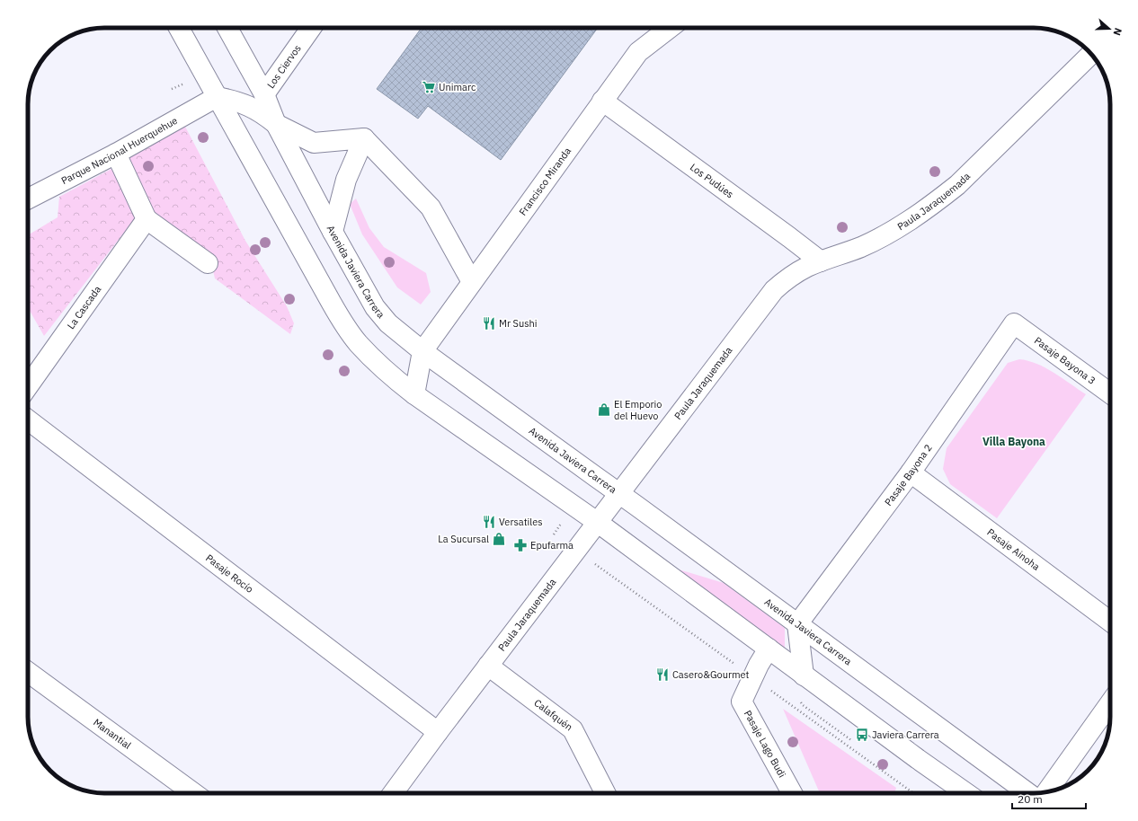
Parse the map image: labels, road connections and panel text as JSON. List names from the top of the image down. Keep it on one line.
{"streets":{"street":["Los Ciervos","Parque Nacional Huerquehue","Los Pudúes","Francisco Miranda","Paula Jaraquemada","Avenida Javiera Carrera","La Cascada","Pasaje Bayona 3","Pasaje Bayona 2","Pasaje Ainoha","Pasaje Rocío","Calafquén","Manantial","Pasaje Lago Budi"]},"crossings":[["Los Ciervos","Avenida Javiera Carrera"],["Los Pudúes","Francisco Miranda"],["Los Pudúes","Paula Jaraquemada"],["Francisco Miranda","Avenida Javiera Carrera"],["Paula Jaraquemada","Avenida Javiera Carrera"],["Paula Jaraquemada","Pasaje Rocío"],["Paula Jaraquemada","Calafquén"],["Avenida Javiera Carrera","Pasaje Bayona 2"],["Pasaje Bayona 3","Pasaje Bayona 2"],["Pasaje Bayona 2","Pasaje Ainoha"]],"districts":["Villa Bayona"],"places":{"supermarket":["Unimarc"],"restaurant":["Mr Sushi","Versatiles","Casero&Gourmet"],"shop":["El Emporio del Huevo","La Sucursal"],"pharmacy":["Epufarma"],"bus stop":["Javiera Carrera"]},"scale_bar":"20 m","north":"right"}
